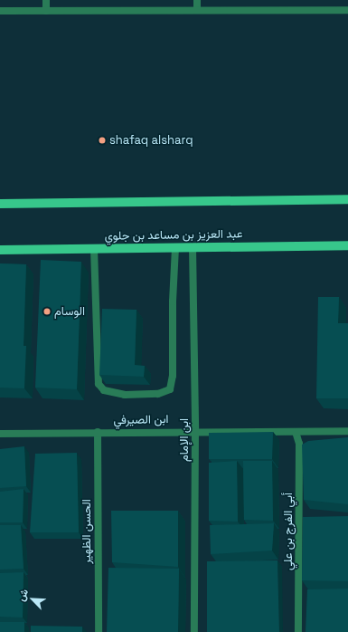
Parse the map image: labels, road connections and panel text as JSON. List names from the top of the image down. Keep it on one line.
{"streets":{"main road":["عبد العزيز بن مساعد بن جلوي"],"street":["ابن الصيرفي","ابن الإمام","الحسن الظهير","أبي الفرج بن علي"]},"crossings":[["عبد العزيز بن مساعد بن جلوي","ابن الإمام"],["ابن الصيرفي","ابن الإمام"],["ابن الصيرفي","الحسن الظهير"],["ابن الصيرفي","أبي الفرج بن علي"]],"places":["shafaq alsharq","الوسام"],"north":"top left"}
